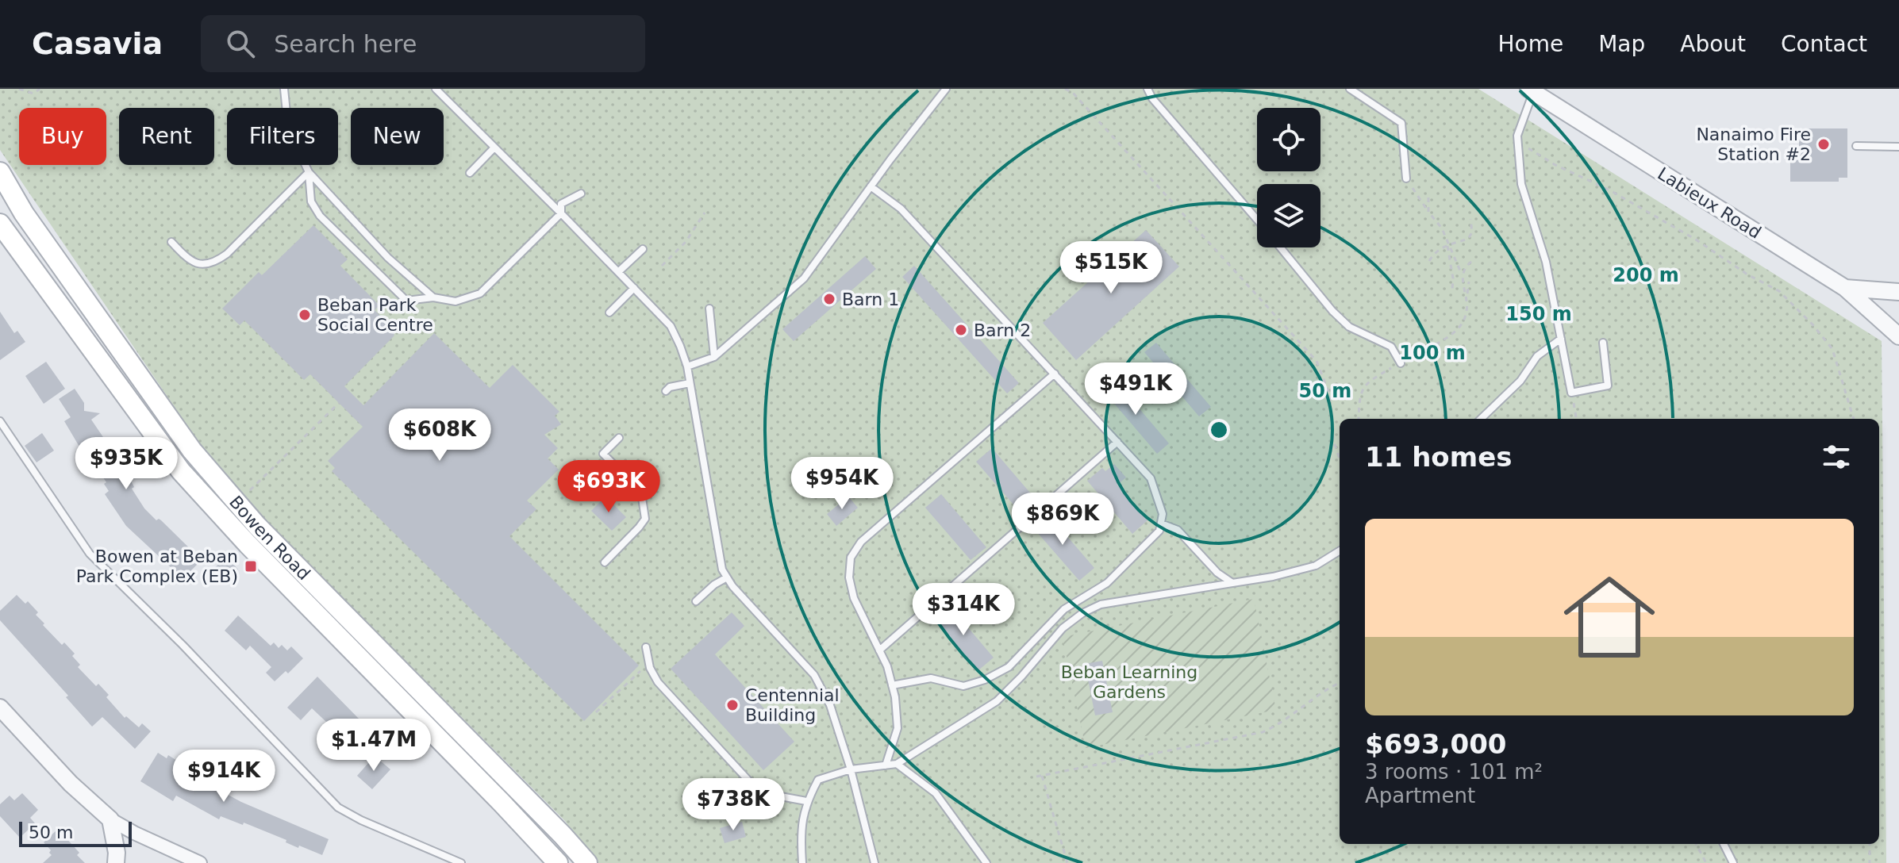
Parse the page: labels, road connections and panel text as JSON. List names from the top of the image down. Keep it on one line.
{"streets":{"main road":["Bowen Road"],"street":["Labieux Road"]},"parks":["Beban Learning Gardens"],"places":{"other":["Nanaimo Fire Station #2","Barn 1","Beban Park Social Centre","Barn 2","Centennial Building"],"transit":["Bowen at Beban Park Complex (EB)"]},"scale_bar":"50 m","page":{"header":"Casavia","search":"Search here","nav":["Home","Map","About","Contact"],"chip":["Buy","Rent","Filters","New"],"price":["$515K","$491K","$608K","$935K","$954K","$693K","$869K","$314K","$1.47M","$914K","$738K"],"heading":"11 homes","list":[{"name":"$693,000","note":"3 rooms · 101 m² · Apartment"}],"scale":"50 m"},"rings":["200 m","150 m","100 m","50 m"]}
